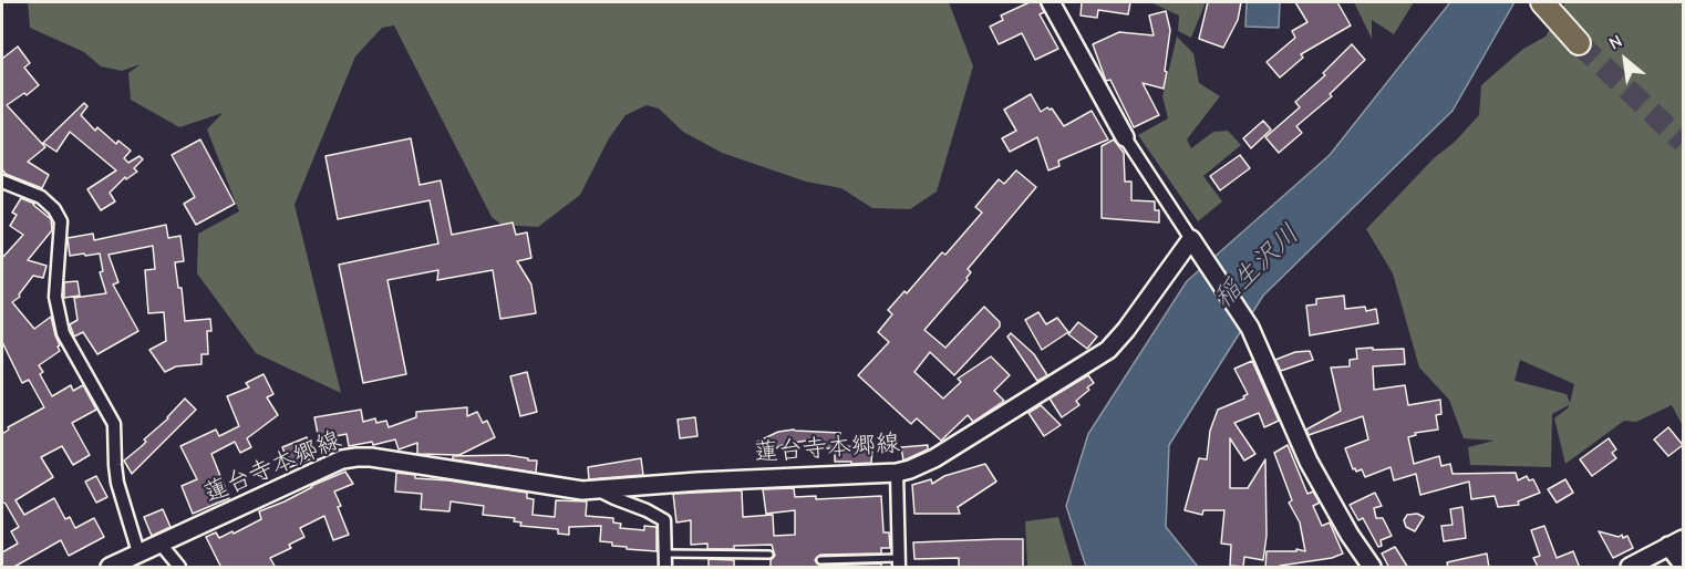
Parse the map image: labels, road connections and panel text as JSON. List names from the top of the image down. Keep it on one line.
{"streets":{"main road":["蓮台寺本郷線"]},"water":["稲生沢川"],"north":"top left"}
